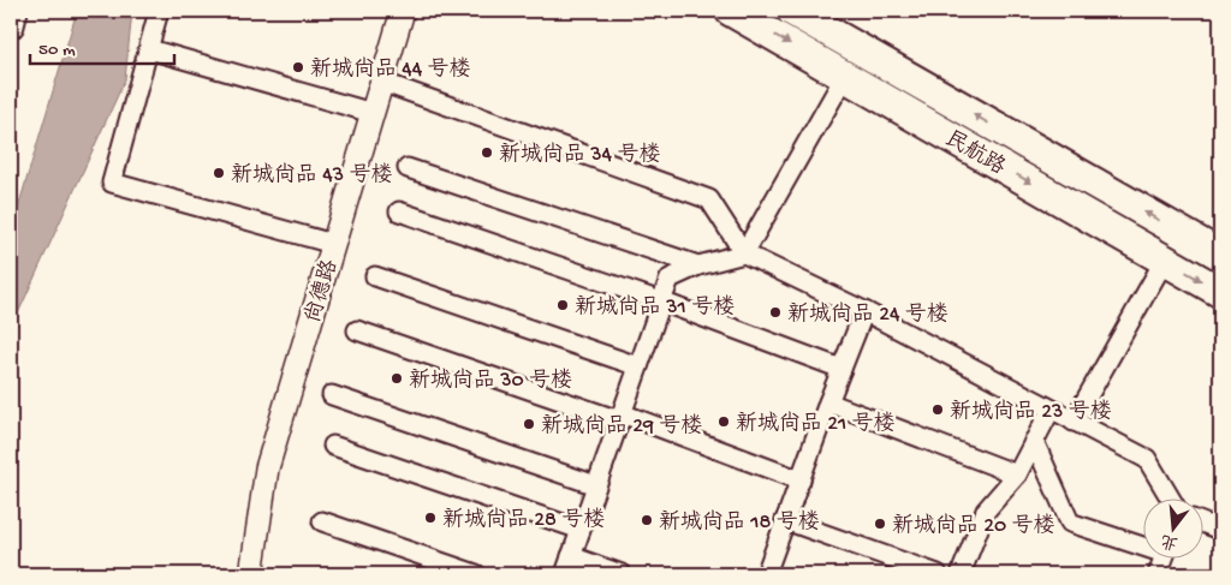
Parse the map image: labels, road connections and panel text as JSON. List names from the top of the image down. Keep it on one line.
{"streets":{"highway":["民航路"],"street":["尚德路"]},"places":["新城尚品 44 号楼","新城尚品 34 号楼","新城尚品 43 号楼","新城尚品 31 号楼","新城尚品 24 号楼","新城尚品 30 号楼","新城尚品 23 号楼","新城尚品 21 号楼","新城尚品 29 号楼","新城尚品 28 号楼","新城尚品 18 号楼","新城尚品 20 号楼"],"scale_bar":"50 m","north":"bottom"}
